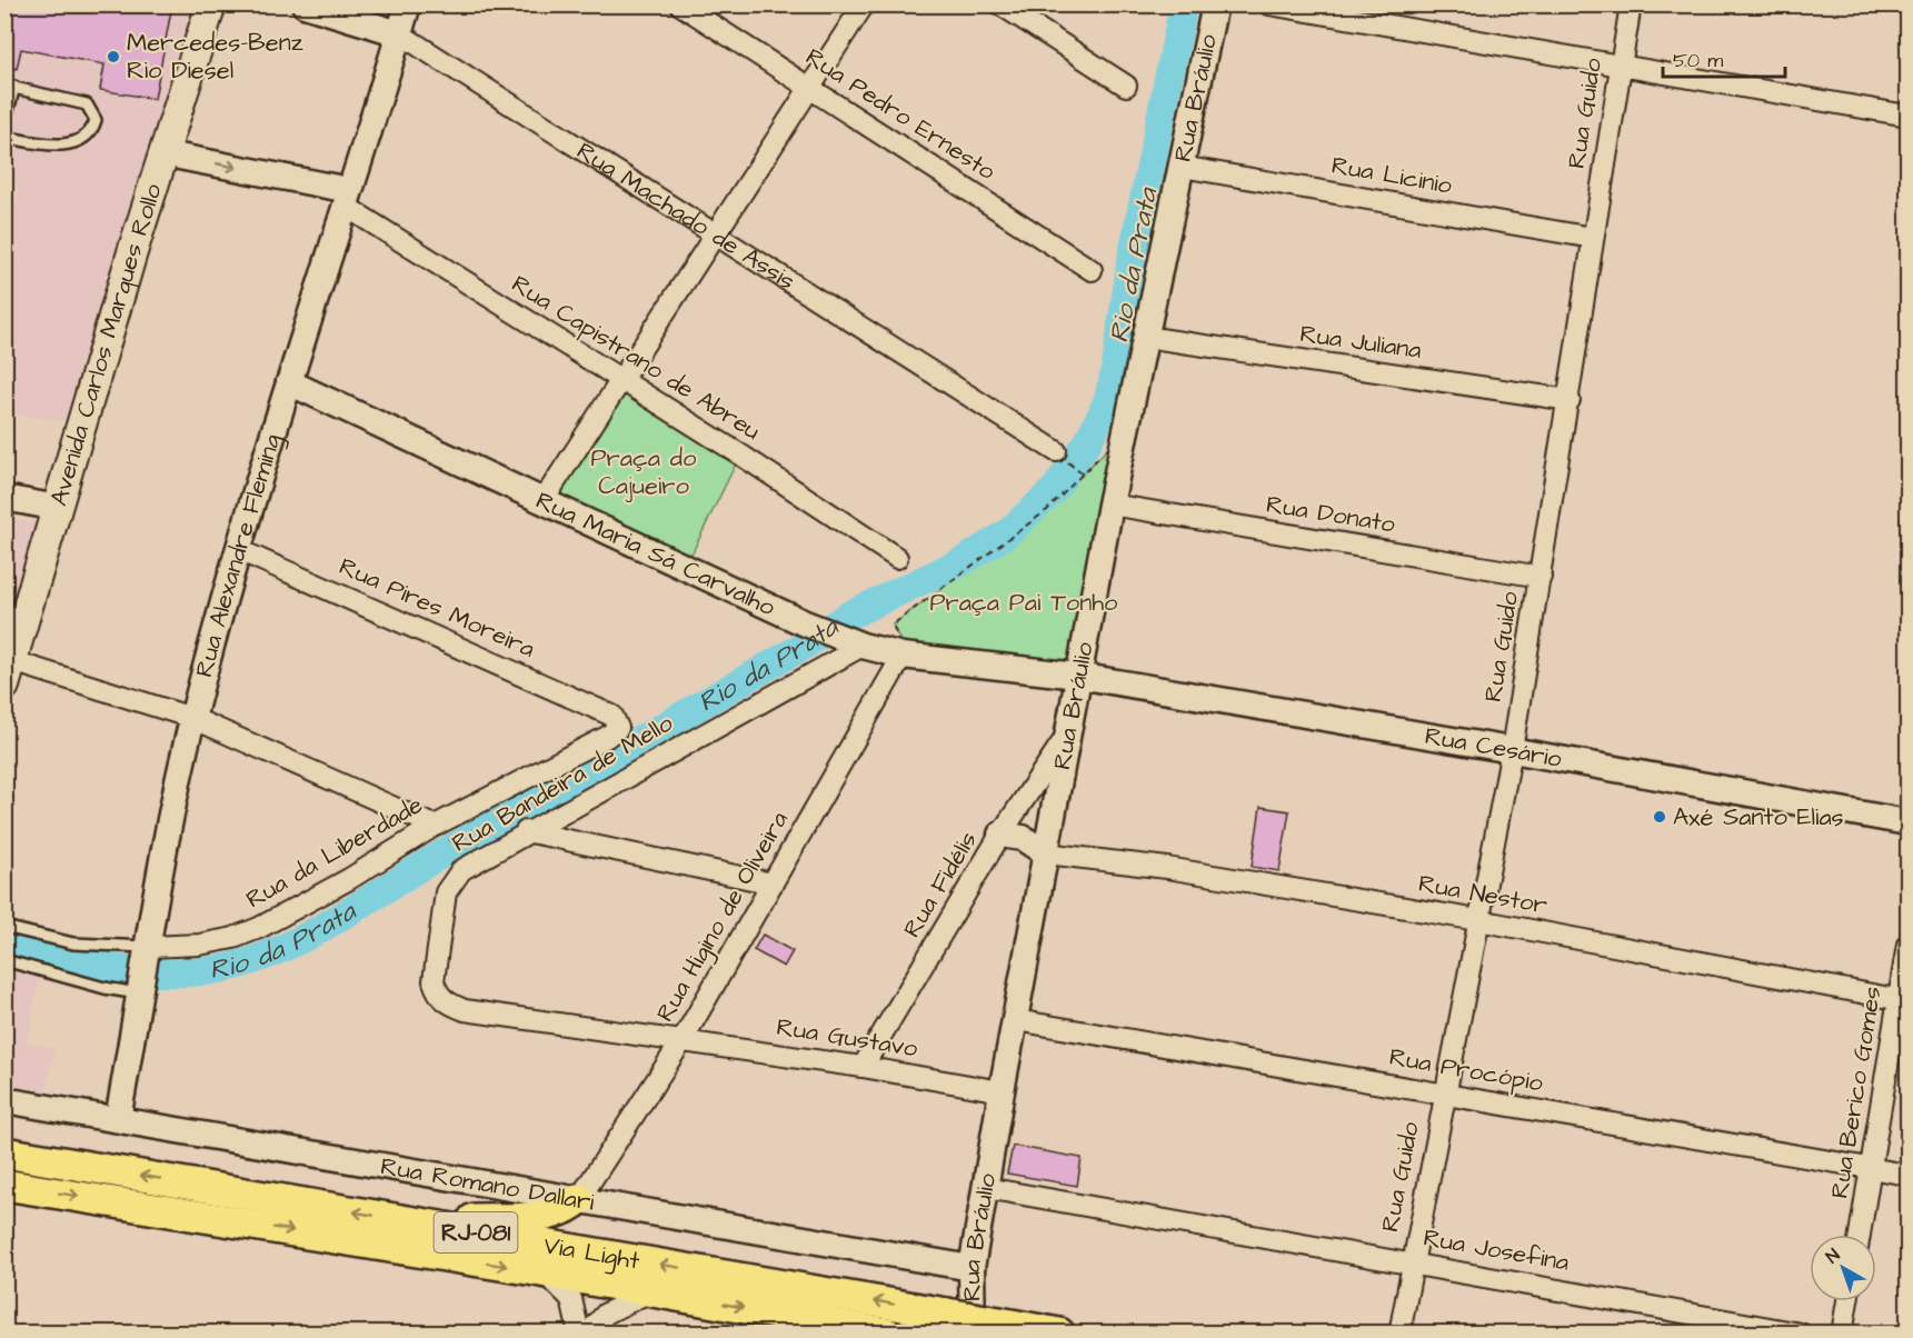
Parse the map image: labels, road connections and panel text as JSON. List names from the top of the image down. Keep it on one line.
{"streets":{"main road":["Avenida Carlos Marques Rollo","RJ-081","Via Light"],"street":["Rua Bráulio","Rua Guido","Rua Pedro Ernesto","Rua Licinio","Rua Machado de Assis","Rua Juliana","Rua Capistrano de Abreu","Rua Donato","Rua Maria Sá Carvalho","Rua Alexandre Fleming","Rua Pires Moreira","Rua Cesário","Rua Bandeira de Mello","Rua da Liberdade","Rua Fidélis","Rua Nestor","Rua Higino de Oliveira","Rua Gustavo","Rua Procópio","Rua Berico Gomes","Rua Romano Dallari","Rua Josefina"]},"crossings":[["Rua Bráulio","Rua Licinio"],["Rua Bráulio","Rua Juliana"],["Rua Bráulio","Rua Donato"],["Rua Bráulio","Rua Maria Sá Carvalho"],["Rua Bráulio","Rua Cesário"],["Rua Bráulio","Rua Fidélis"],["Rua Bráulio","Rua Nestor"],["Rua Bráulio","Rua Gustavo"],["Rua Bráulio","Rua Procópio"],["Rua Bráulio","Rua Romano Dallari"],["Rua Bráulio","Rua Josefina"],["Rua Bráulio","Via Light"],["Rua Guido","Rua Licinio"],["Rua Guido","Rua Juliana"],["Rua Guido","Rua Donato"],["Rua Guido","Rua Cesário"],["Rua Guido","Rua Nestor"],["Rua Guido","Rua Procópio"],["Rua Guido","Rua Josefina"],["Rua Machado de Assis","Rua Alexandre Fleming"],["Rua Capistrano de Abreu","Rua Alexandre Fleming"],["Rua Maria Sá Carvalho","Rua Alexandre Fleming"],["Rua Maria Sá Carvalho","Rua Cesário"],["Rua Maria Sá Carvalho","Rua Bandeira de Mello"],["Rua Maria Sá Carvalho","Rua Higino de Oliveira"],["Rua Alexandre Fleming","Rua Pires Moreira"],["Rua Alexandre Fleming","Rua da Liberdade"],["Rua Alexandre Fleming","Rua Romano Dallari"],["Rua Pires Moreira","Rua da Liberdade"],["Rua Bandeira de Mello","Rua Gustavo"],["Rua Fidélis","Rua Gustavo"],["Rua Nestor","Rua Berico Gomes"],["Rua Higino de Oliveira","Rua Gustavo"],["Rua Higino de Oliveira","Rua Romano Dallari"],["Rua Procópio","Rua Berico Gomes"]],"water":["Rio da Prata"],"parks":["Praça do Cajueiro","Praça Pai Tonho"],"places":["Mercedes-Benz Rio Diesel","Axé Santo Elias"],"scale_bar":"50 m","north":"top left"}
